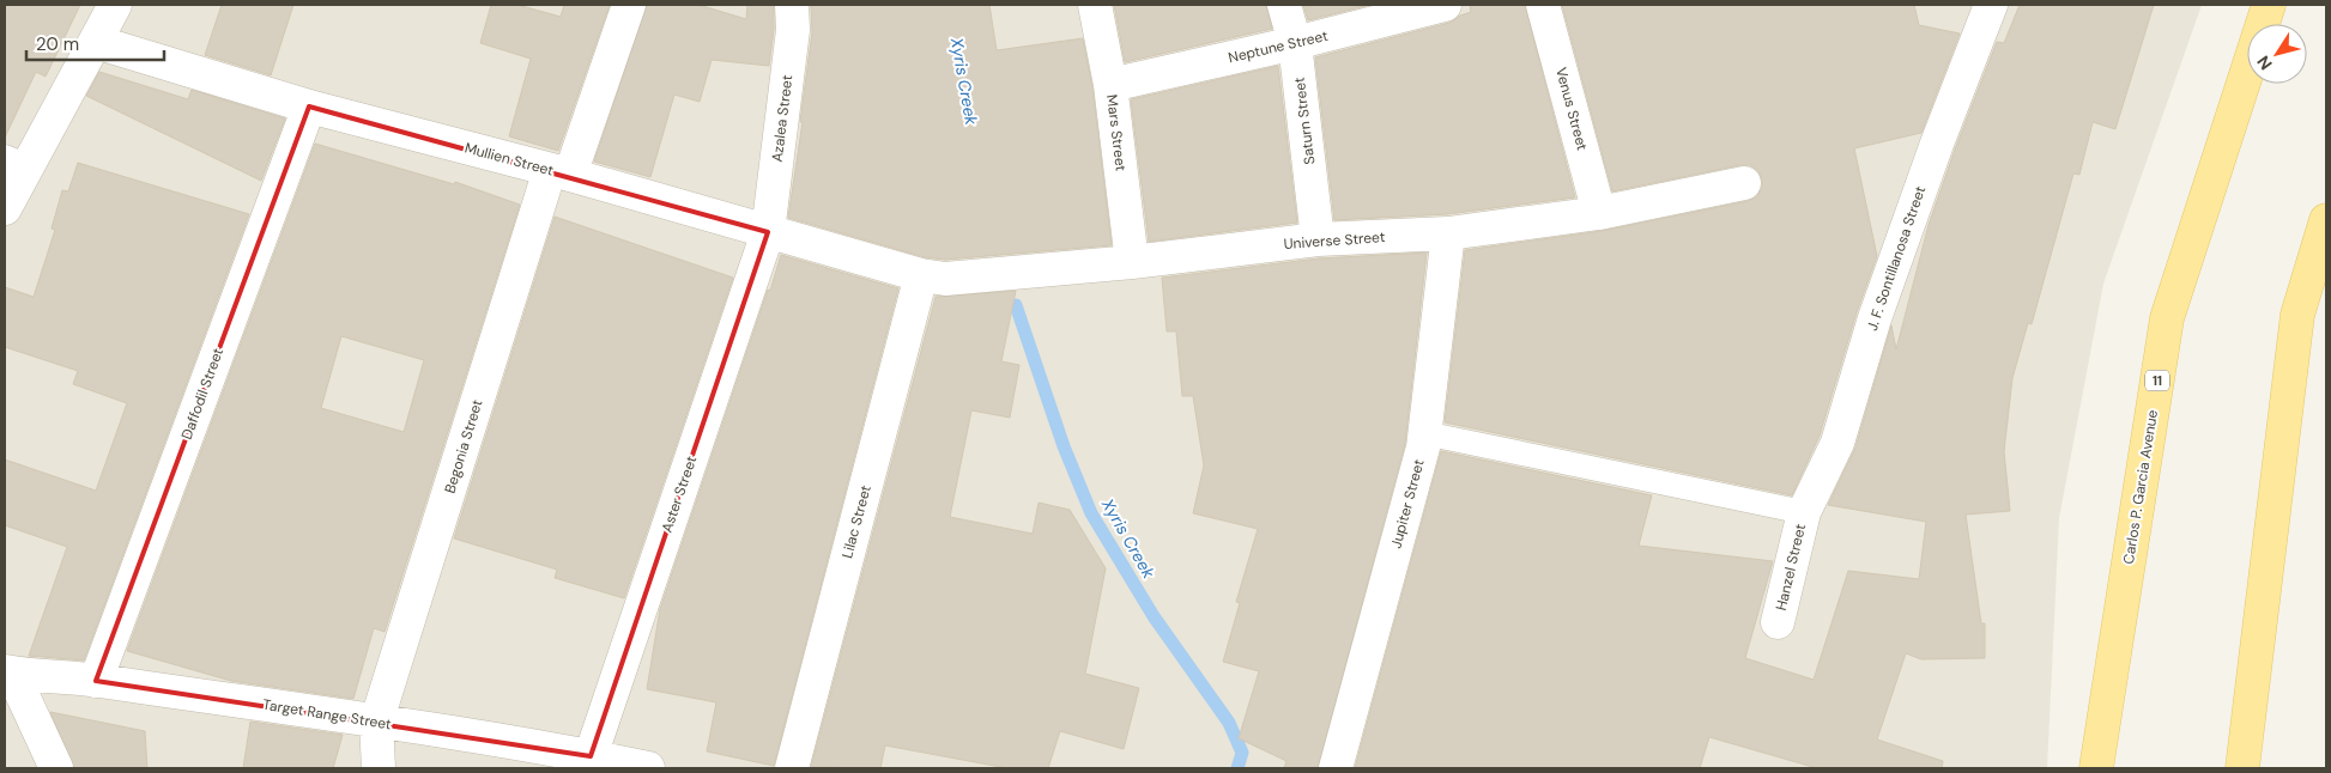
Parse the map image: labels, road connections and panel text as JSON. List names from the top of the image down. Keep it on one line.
{"streets":{"main road":["11","Carlos P. Garcia Avenue"],"street":["Neptune Street","Venus Street","Azalea Street","Saturn Street","Mars Street","Mullien Street","Universe Street","J. F. Sontillanosa Street","Daffodil Street","Begonia Street","Aster Street","Jupiter Street","Lilac Street","Hanzel Street","Target Range Street"]},"crossings":[["Neptune Street","Saturn Street"],["Neptune Street","Mars Street"],["Venus Street","Universe Street"],["Azalea Street","Mullien Street"],["Azalea Street","Aster Street"],["Saturn Street","Universe Street"],["Mars Street","Universe Street"],["Mullien Street","Universe Street"],["Mullien Street","Daffodil Street"],["Mullien Street","Begonia Street"],["Mullien Street","Aster Street"],["Mullien Street","Lilac Street"],["Universe Street","Jupiter Street"],["Universe Street","Lilac Street"],["J. F. Sontillanosa Street","Hanzel Street"],["Daffodil Street","Target Range Street"],["Begonia Street","Target Range Street"],["Aster Street","Target Range Street"]],"water":["Xyris Creek"],"scale_bar":"20 m","north":"bottom left"}
